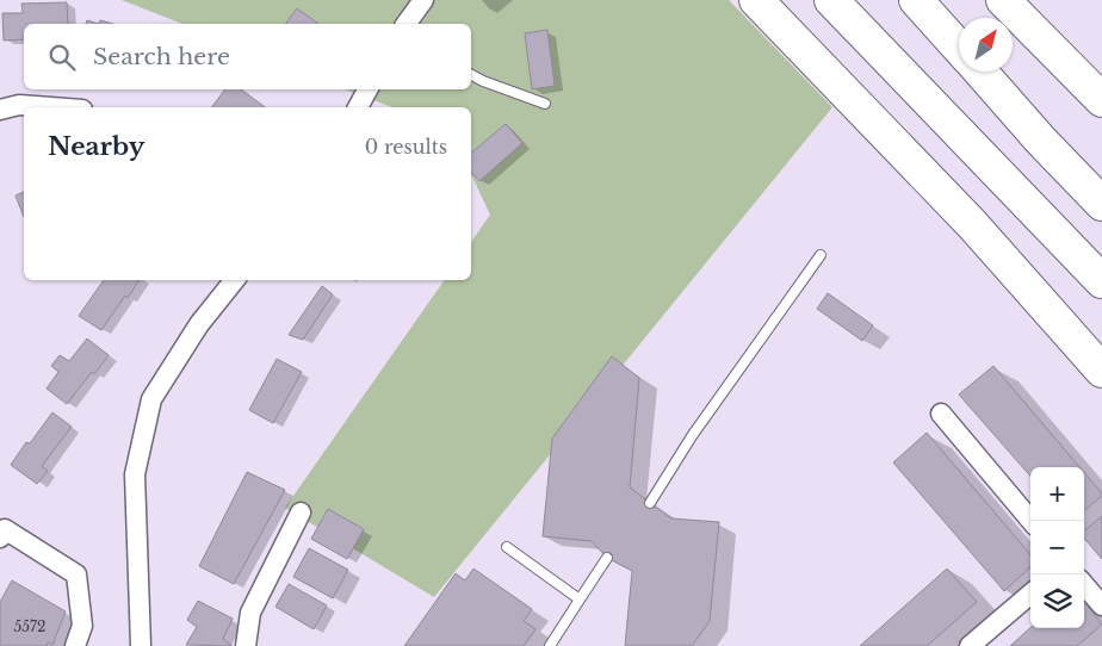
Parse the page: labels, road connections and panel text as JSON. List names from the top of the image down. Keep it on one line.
{"house_numbers":["5572"],"north":"top right","page":{"search":"Search here","heading":["Nearby","0 results"],"map_buttons":["+","−"]}}
